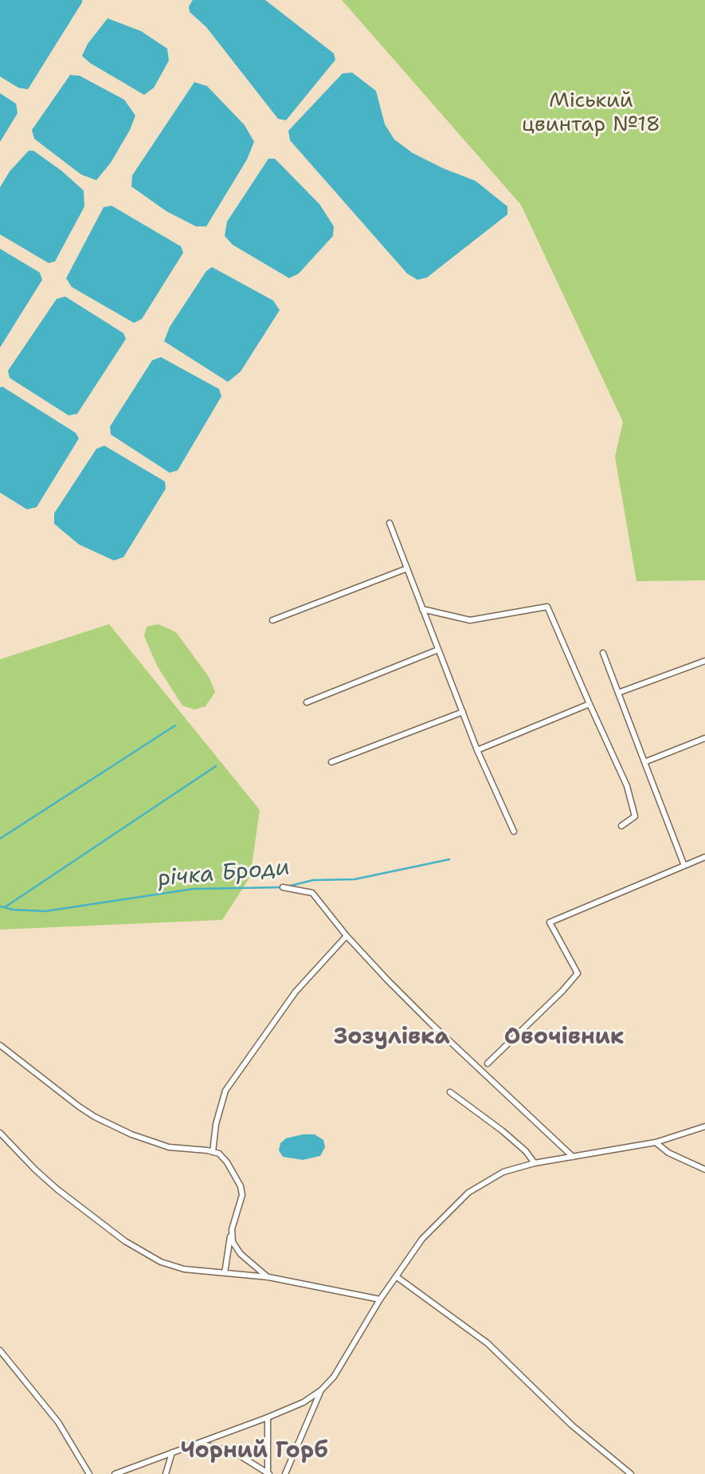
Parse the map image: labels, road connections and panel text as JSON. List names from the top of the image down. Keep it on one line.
{"districts":["Зозулівка","Овочівник","Чорний Горб"],"water":["річка Броди"],"parks":["Міський цвинтар №18"]}
